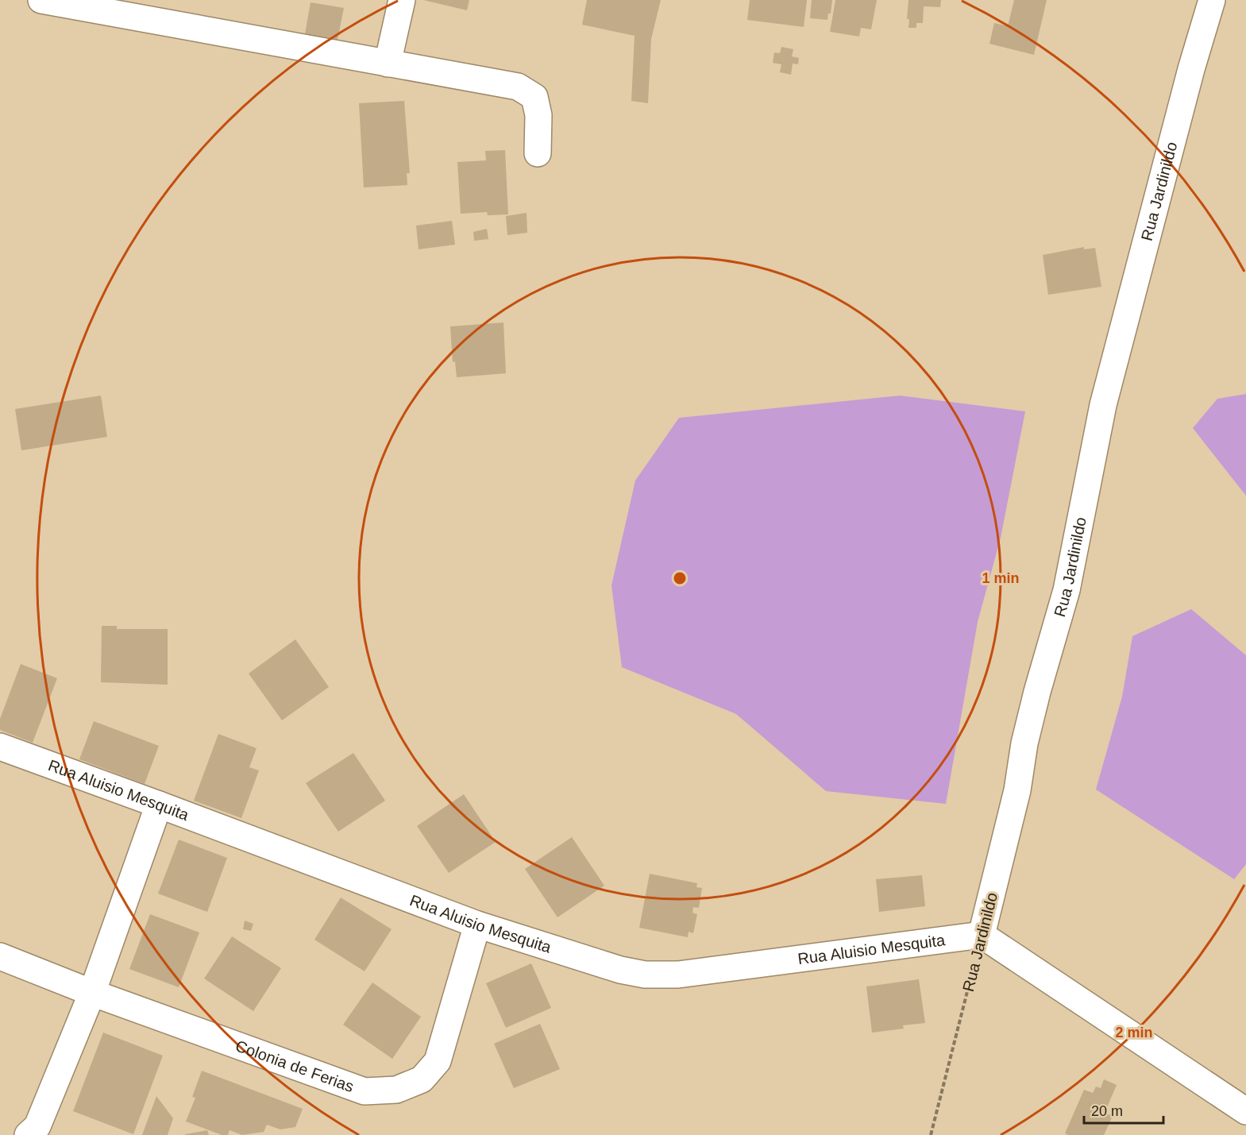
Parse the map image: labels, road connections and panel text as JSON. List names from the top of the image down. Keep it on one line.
{"streets":{"street":["Rua Jardinildo","Rua Aluisio Mesquita","Colonia de Ferias"]},"crossings":[["Rua Jardinildo","Rua Aluisio Mesquita"],["Rua Aluisio Mesquita","Colonia de Ferias"]],"scale_bar":"20 m","rings":["1 min","2 min"]}
